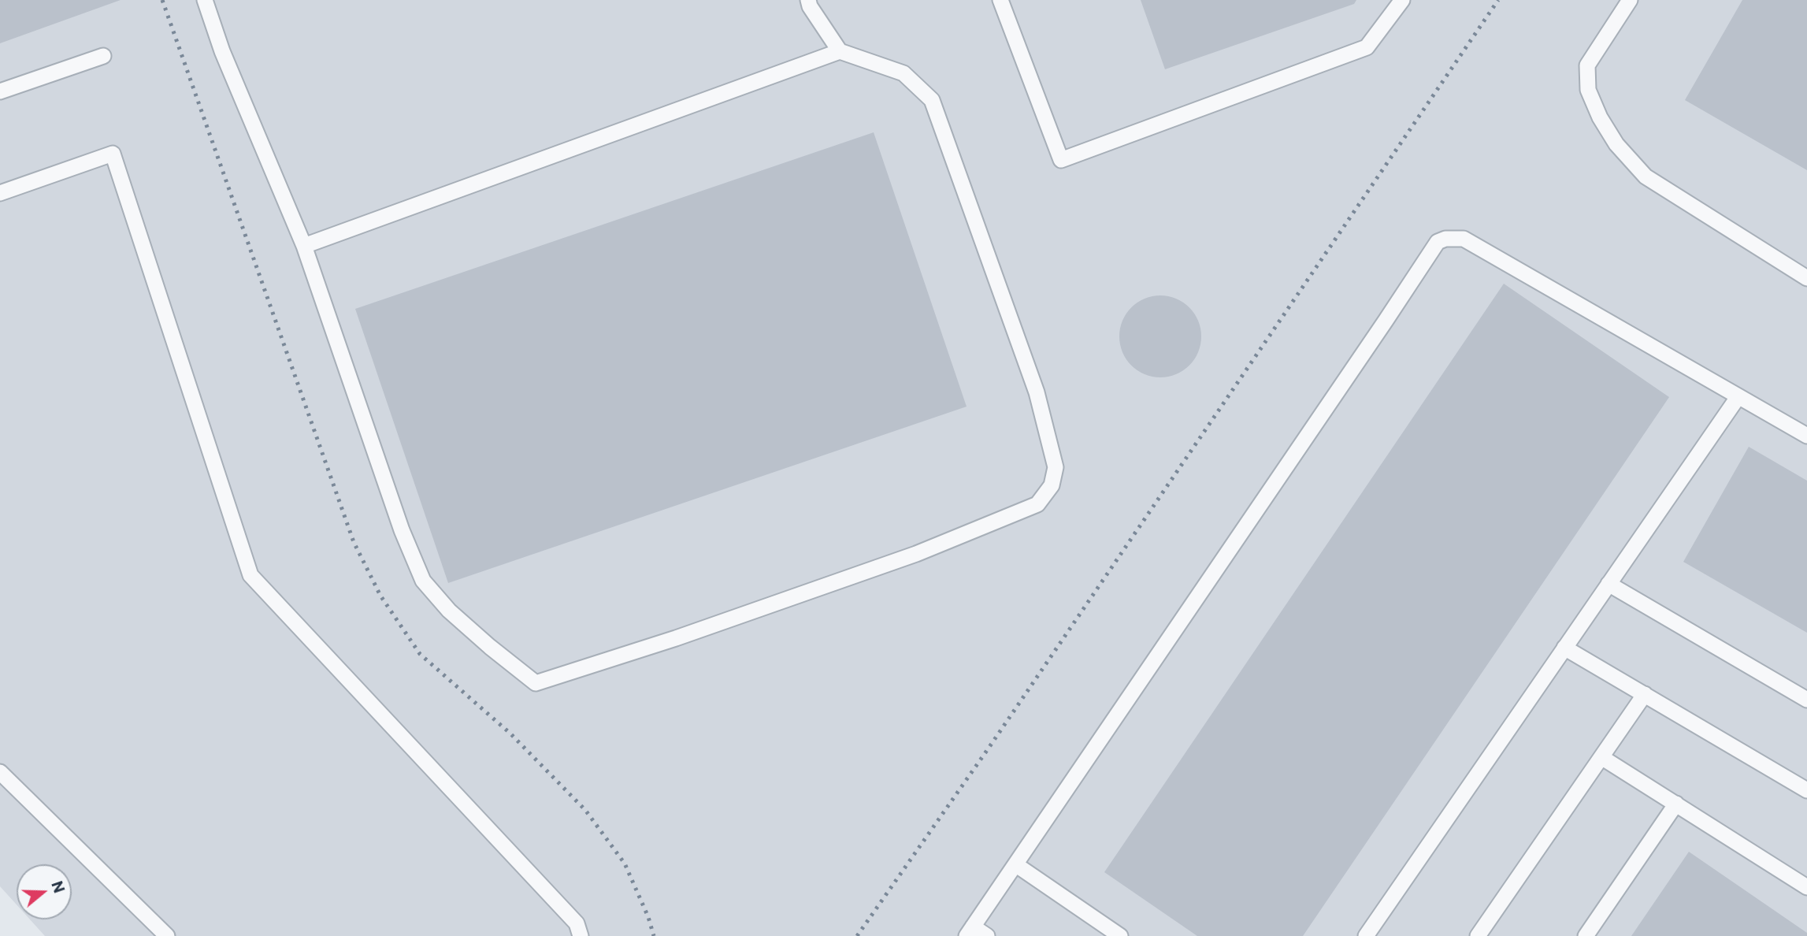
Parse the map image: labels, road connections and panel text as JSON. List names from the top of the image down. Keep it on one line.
{"north":"right"}
